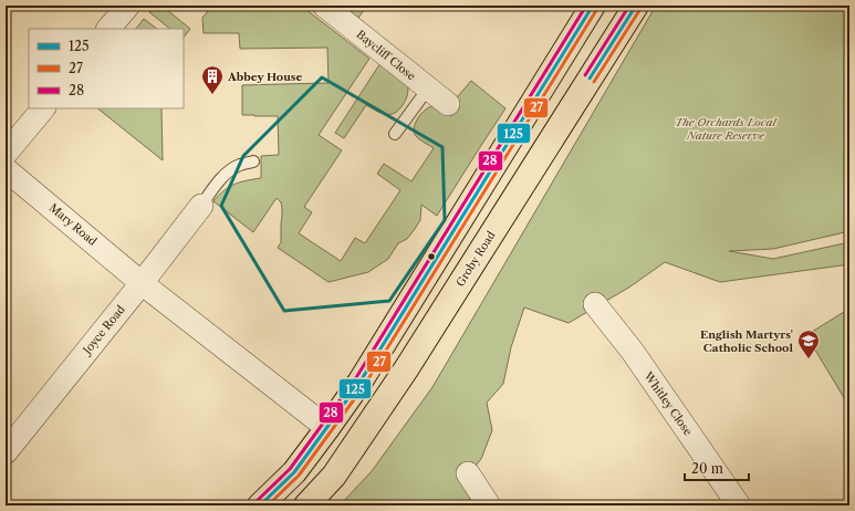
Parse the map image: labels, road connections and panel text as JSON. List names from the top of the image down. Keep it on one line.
{"streets":{"main road":["Groby Road"],"street":["Baycliff Close","Mary Road","Joyce Road","Whitley Close"]},"crossings":[["Mary Road","Joyce Road"]],"parks":["The Orchards Local Nature Reserve"],"places":{"building":["Abbey House"],"school or university":["English Martyrs' Catholic School"]},"lines":["transit line 125","transit line 28","transit line 27"],"legend":["125","27","28"],"scale_bar":"20 m"}
